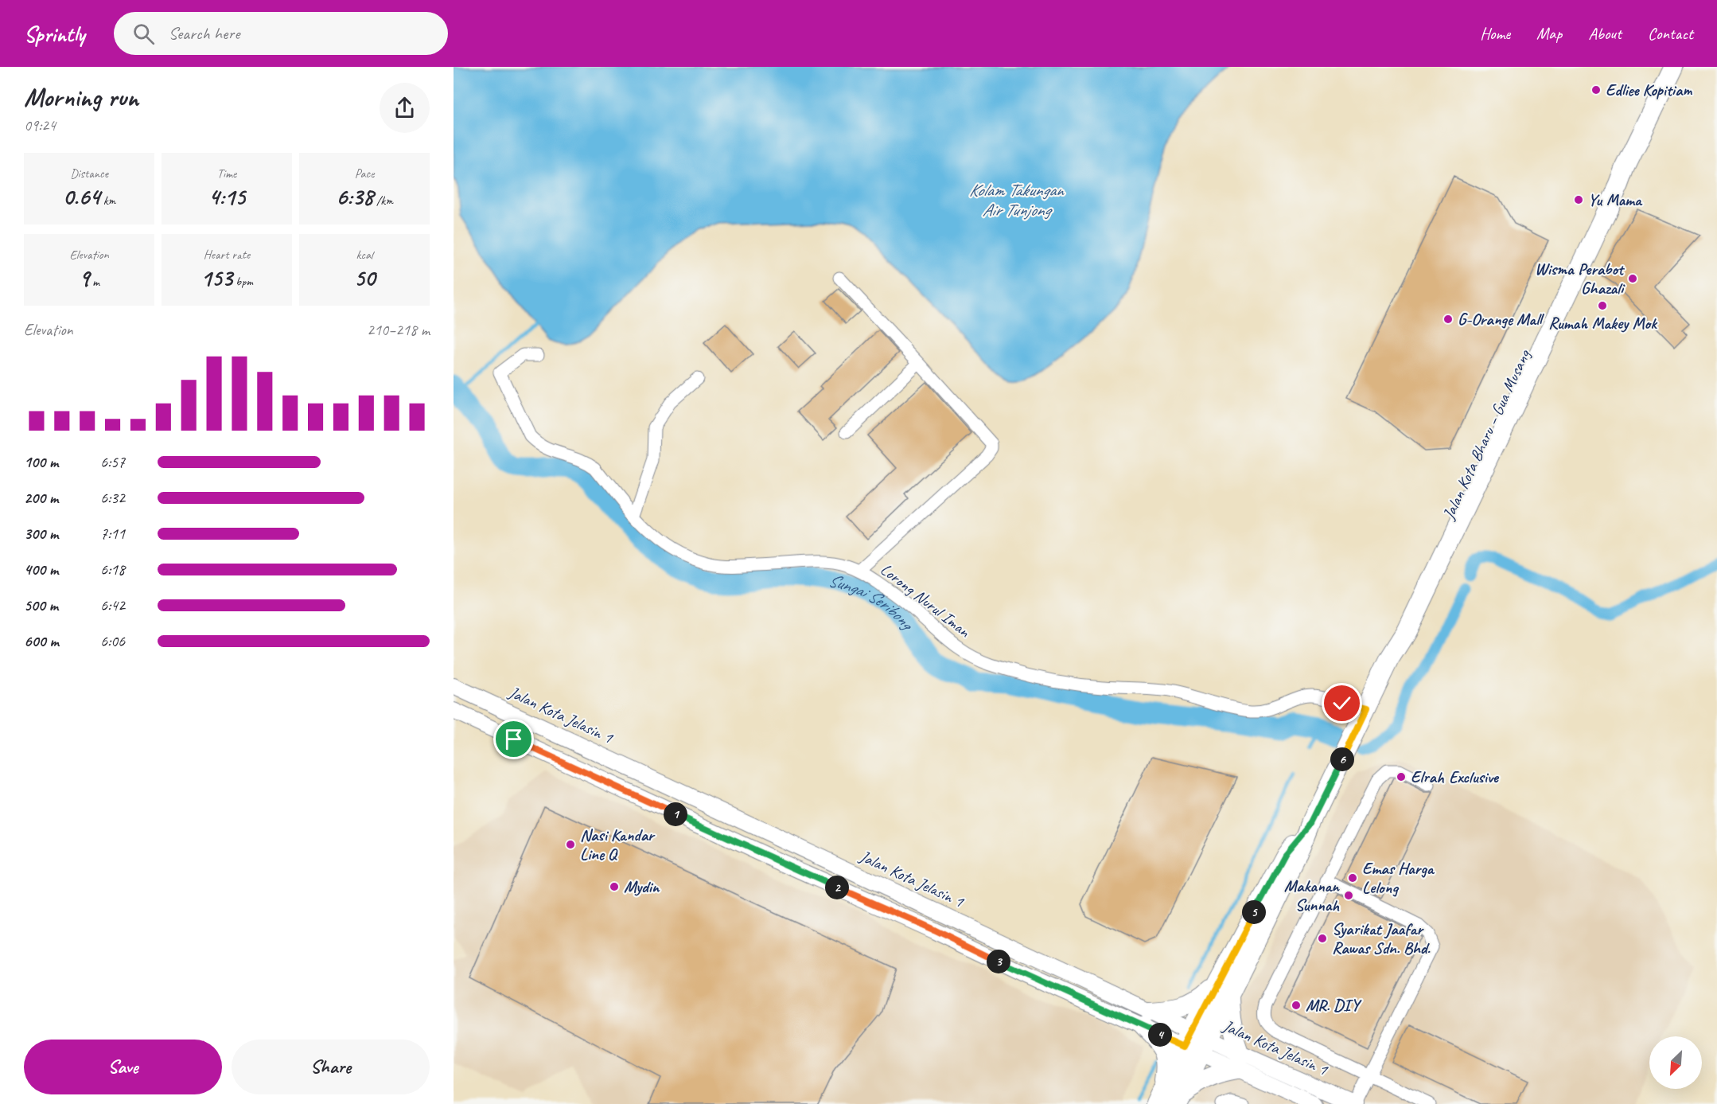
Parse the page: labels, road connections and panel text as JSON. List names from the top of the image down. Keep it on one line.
{"streets":{"main road":["Jalan Kota Bharu – Gua Musang"],"street":["Lorong Nurul Iman","Jalan Kota Jelasin 1"]},"crossings":[["Jalan Kota Bharu – Gua Musang","Lorong Nurul Iman"]],"water":["Kolam Takungan Air Tunjong","Sungai Seribong"],"places":["Edliee Kopitiam","Yu Mama","Wisma Perabot Ghazali","Rumah Makey Mok","G-Orange Mall","Elrah Exclusive","Nasi Kandar Line Q","Emas Harga Lelong","Mydin","Makanan Sunnah","Syarikat Jaafar Rawas Sdn. Bhd.","MR. DIY"],"north":"bottom left","page":{"header":"Sprintly","search":"Search here","nav":["Home","Map","About","Contact"],"heading":["Morning run","09:24"],"stats":[["Distance","0.64 km"],["Time","4:15"],["Pace","6:38 /km"],["Elevation","9 m"],["Heart rate","153 bpm"],["kcal","50"]],"chart":["Elevation","210–218 m"],"list":[{"name":"100 m","note":"6:57"},{"name":"200 m","note":"6:32"},{"name":"300 m","note":"7:11"},{"name":"400 m","note":"6:18"},{"name":"500 m","note":"6:42"},{"name":"600 m","note":"6:06"}],"pins":["6","1","2","5","3","4"],"buttons":["Save","Share"]}}
